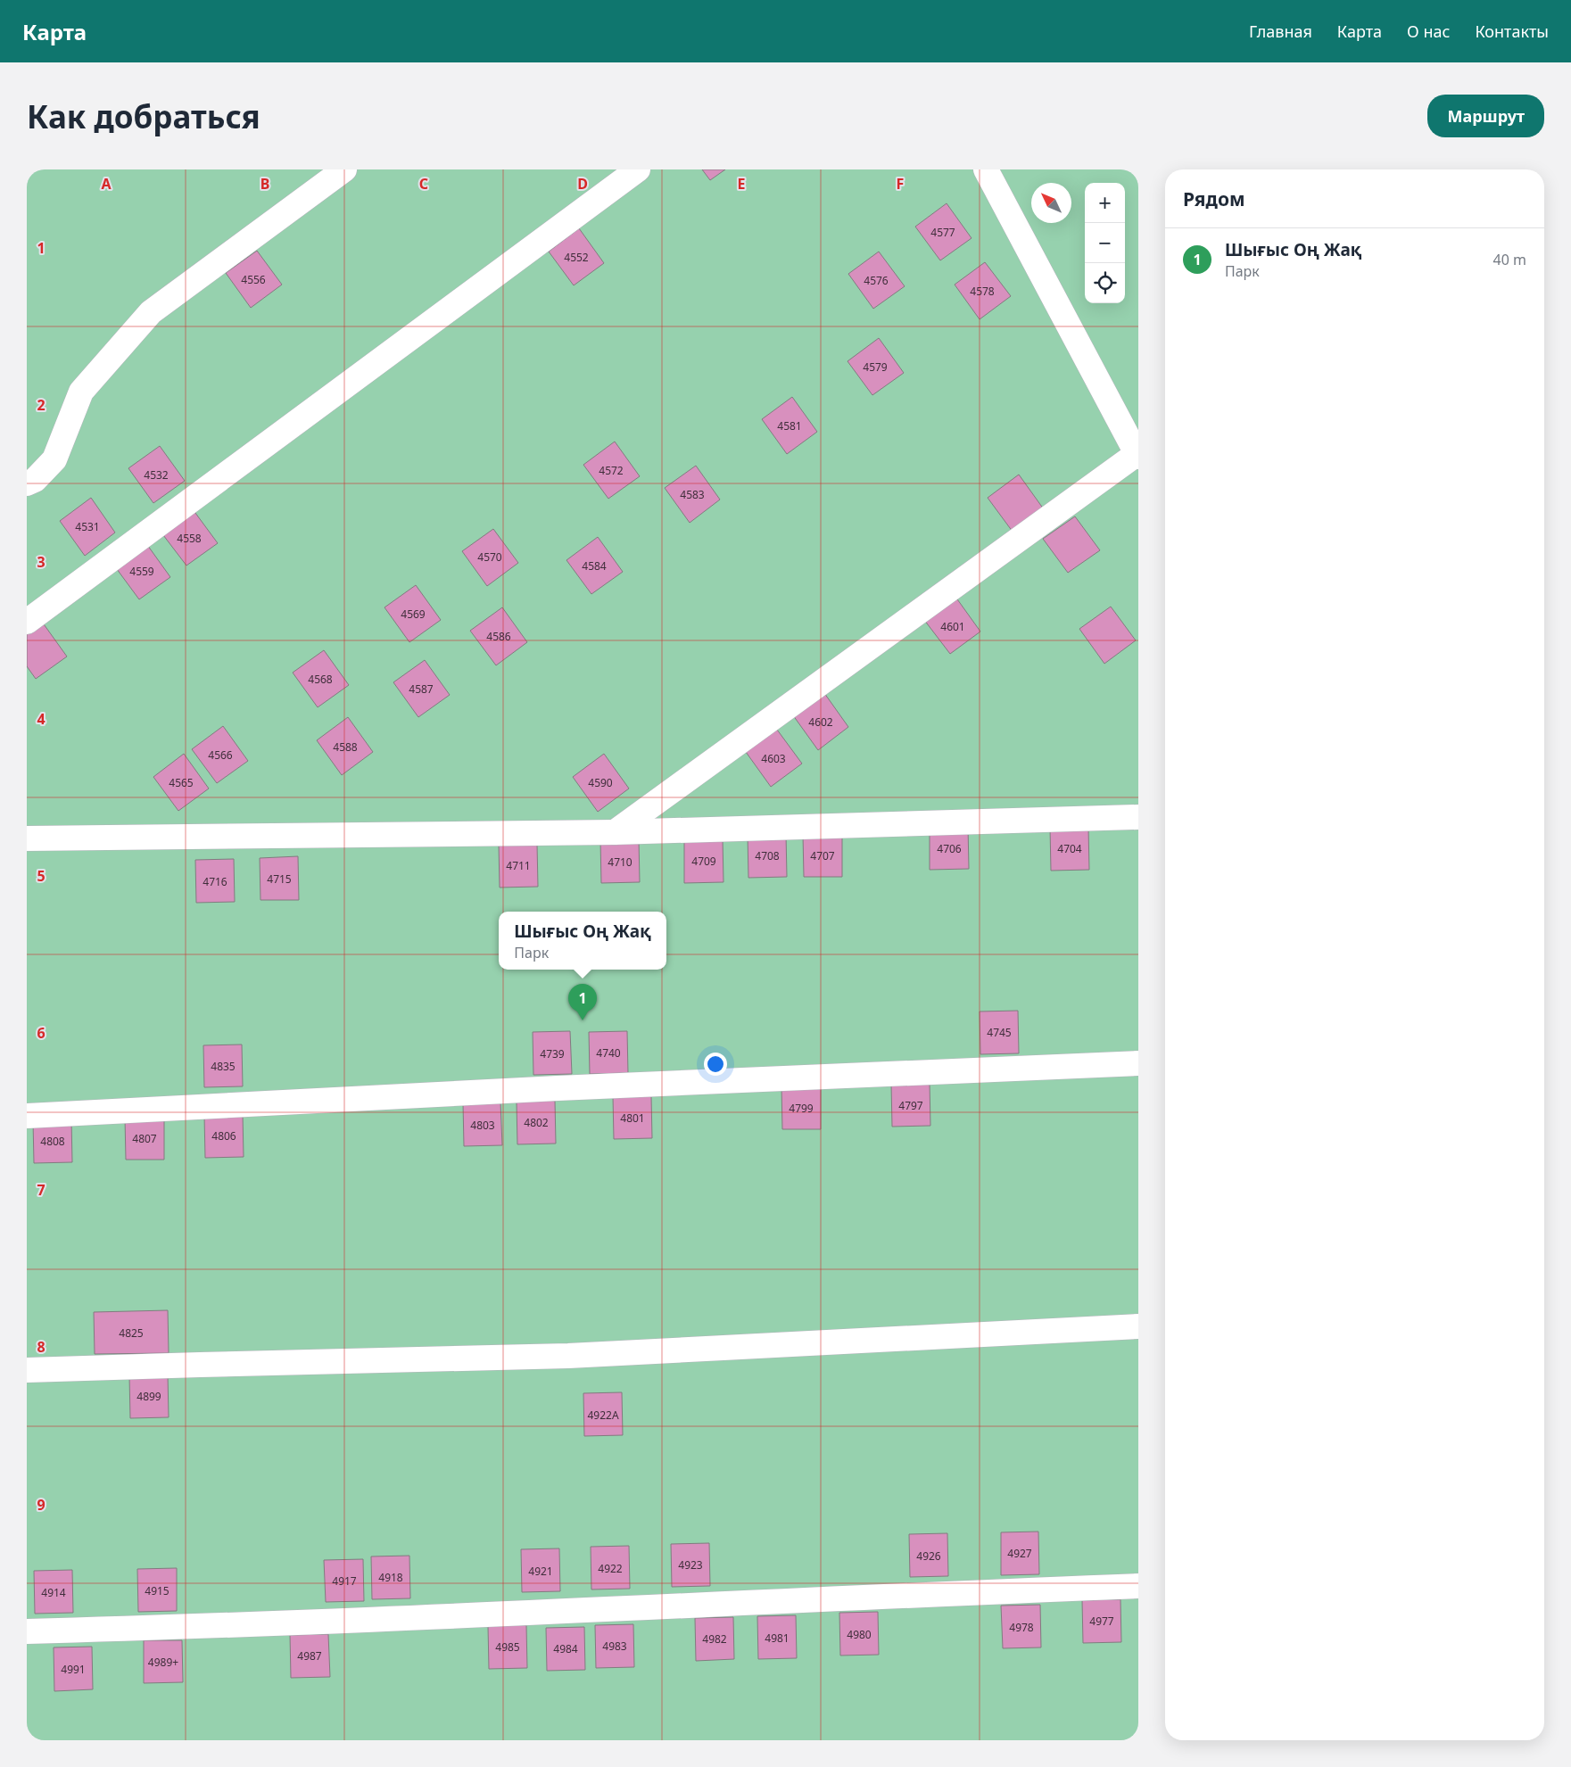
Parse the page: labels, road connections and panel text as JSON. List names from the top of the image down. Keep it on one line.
{"house_numbers":["4577","4552","4556","4576","4578","4579","4581","4572","4532","4583","4531","4558","4570","4584","4559","4569","4601","4586","4568","4587","4602","4588","4566","4603","4565","4590","4706","4704","4708","4707","4709","4710","4711","4715","4716","4745","4740","4739","4835","4797","4799","4801","4802","4803","4806","4807","4808","4825","4899","4922А","4927","4926","4923","4922","4921","4918","4917","4915","4914","4977","4978","4980","4981","4982","4983","4985","4984","4987","4989+","4991"],"north":"top left","page":{"header":"Карта","nav":["Главная","Карта","О нас","Контакты"],"buttons":"Маршрут","title":"Как добраться","heading":"Рядом","map_buttons":["+","−"],"list":[{"mark":"1","name":"Шығыс Оң Жақ","note":"Парк","value":"40 m"}],"popup":["Шығыс Оң Жақ","Парк"],"pins":"1"},"grid":{"columns":["A","B","C","D","E","F"],"rows":["1","2","3","4","5","6","7","8","9"]}}
